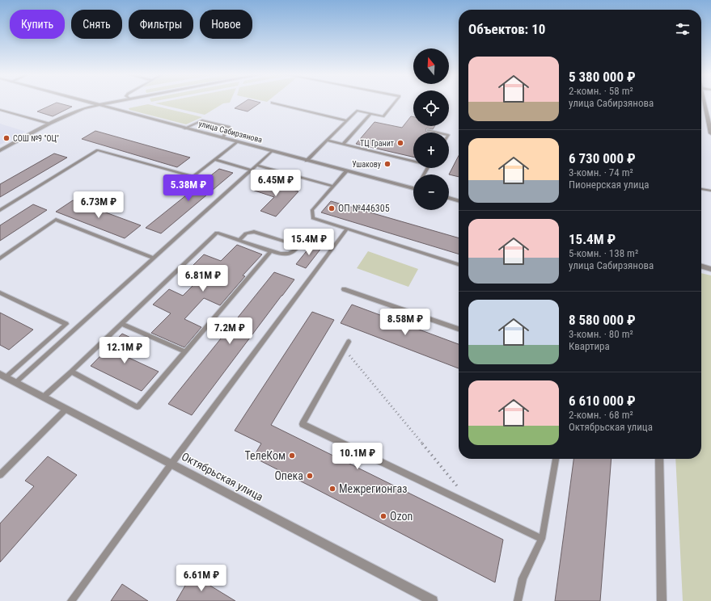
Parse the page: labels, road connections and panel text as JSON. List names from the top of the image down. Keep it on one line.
{"streets":{"street":["улица Сабирзянова","Октябрьская улица"]},"places":["СОШ №9 \"ОЦ\"","ТЦ Гранит","Ушакову","ОП №446305","ТелеКом","Опека","Межрегионгаз","Ozon"],"north":"top","page":{"chip":["Купить","Снять","Фильтры","Новое"],"heading":"Объектов: 10","map_buttons":["+","−"],"list":[{"name":"5 380 000 ₽","note":"2-комн. · 58 m² · улица Сабирзянова"},{"name":"6 730 000 ₽","note":"3-комн. · 74 m² · Пионерская улица"},{"name":"15.4M ₽","note":"5-комн. · 138 m² · улица Сабирзянова"},{"name":"8 580 000 ₽","note":"3-комн. · 80 m² · Квартира"},{"name":"6 610 000 ₽","note":"2-комн. · 68 m² · Октябрьская улица"}],"price":["6.45M ₽","5.38M ₽","6.73M ₽","15.4M ₽","6.81M ₽","8.58M ₽","7.2M ₽","12.1M ₽","10.1M ₽","6.61M ₽"]}}
